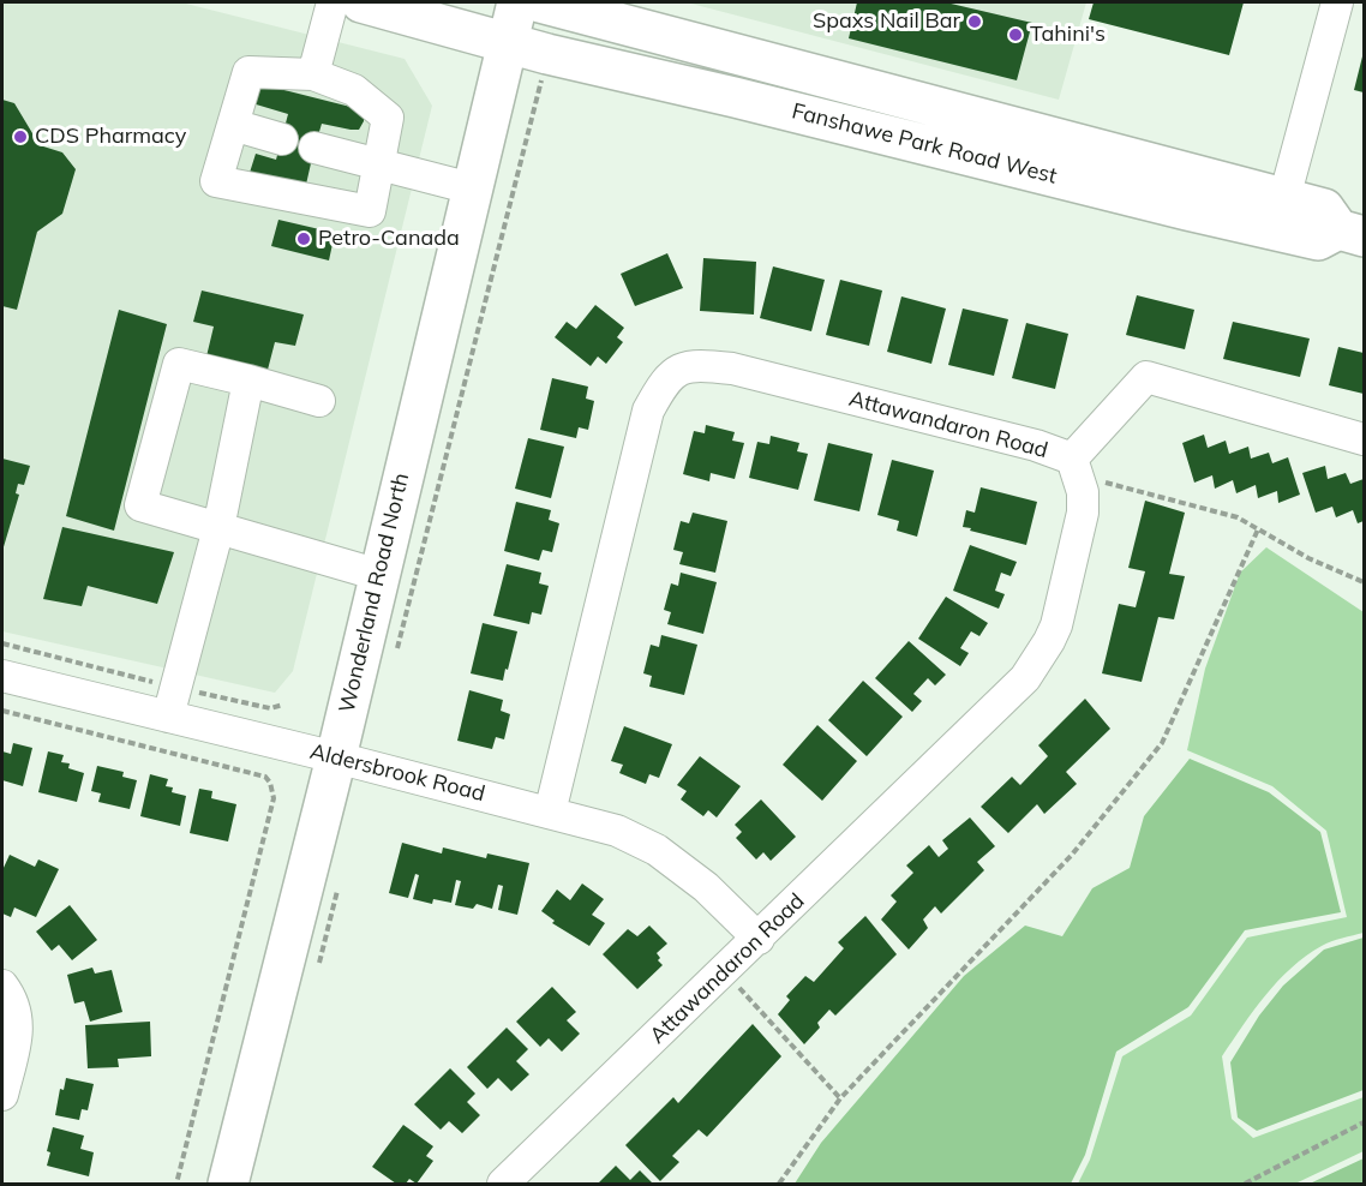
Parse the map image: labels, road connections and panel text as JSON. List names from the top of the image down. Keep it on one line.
{"streets":{"main road":["Fanshawe Park Road West","Wonderland Road North"],"street":["Attawandaron Road","Aldersbrook Road"]},"crossings":[["Fanshawe Park Road West","Wonderland Road North"],["Attawandaron Road","Aldersbrook Road"],["Wonderland Road North","Aldersbrook Road"]],"places":["Spaxs Nail Bar","Tahini's","CDS Pharmacy","Petro-Canada"]}
